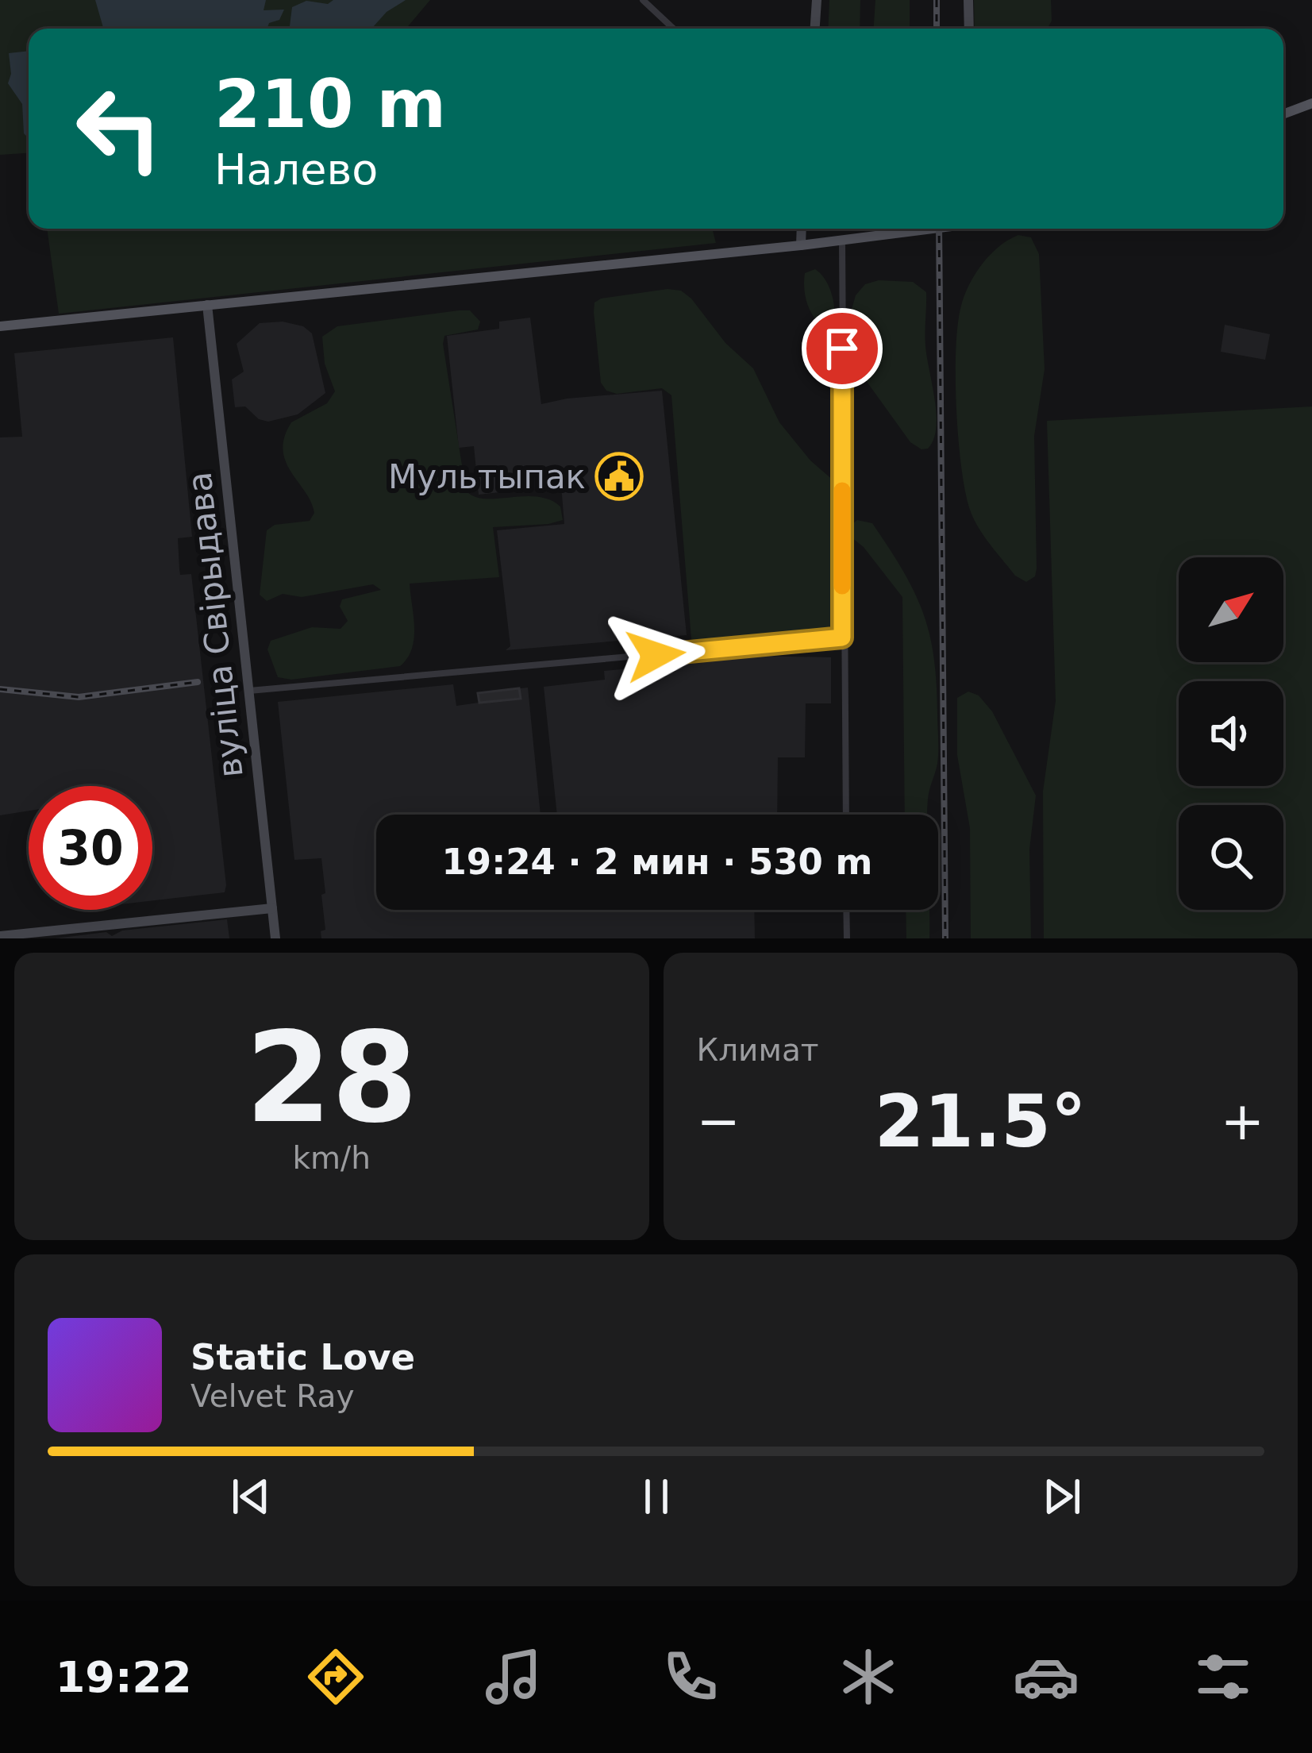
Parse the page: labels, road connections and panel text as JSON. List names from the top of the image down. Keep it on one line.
{"streets":{"main road":["вуліца Свірыдава"]},"places":{"public building":["Мультыпак"]},"north":"top right","page":{"turn":["210 m","Налево"],"limit":"30","trip":"19:24 · 2 мин · 530 m","tile":[["28","km/h"],"Климат"],"heat":["−","21.5°","+"],"song":["Static Love","Velvet Ray"],"tabs":"19:22"}}
